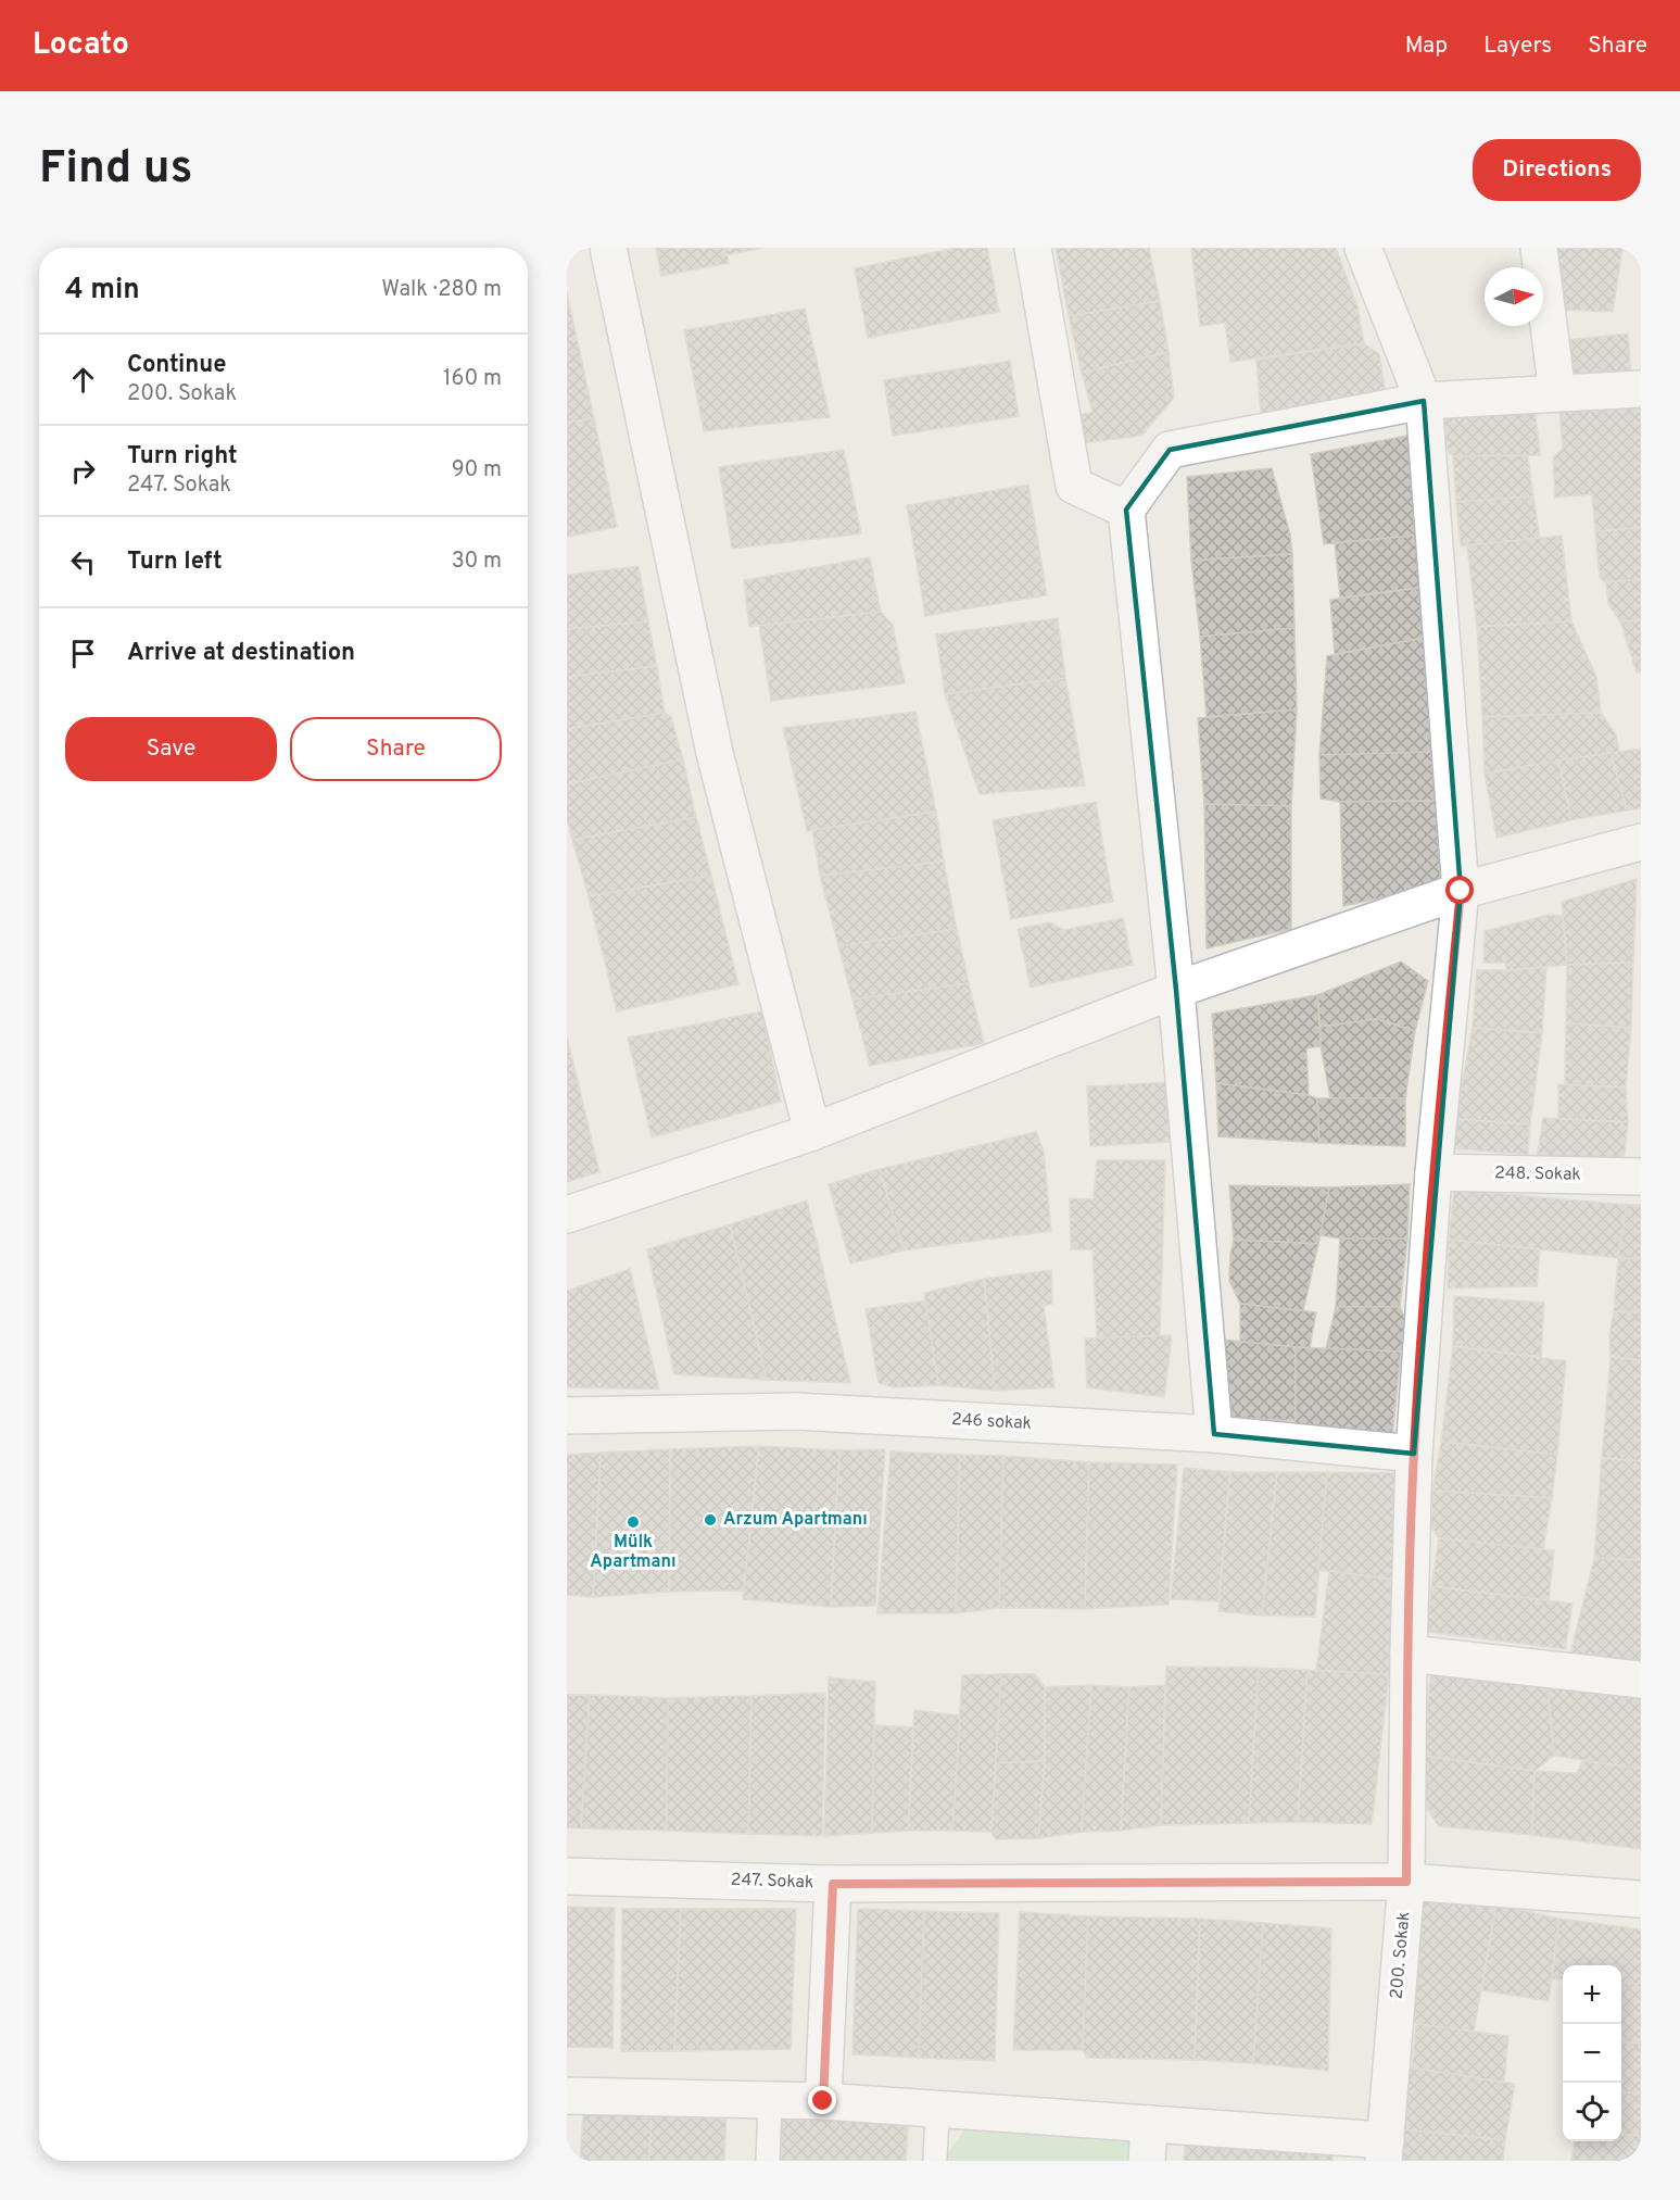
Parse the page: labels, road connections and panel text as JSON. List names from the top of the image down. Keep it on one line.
{"streets":{"street":["248. Sokak","246 sokak","247. Sokak","200. Sokak"]},"crossings":[["248. Sokak","200. Sokak"],["246 sokak","200. Sokak"],["247. Sokak","200. Sokak"]],"places":["Arzum Apartmanı","Mülk Apartmanı"],"north":"right","page":{"header":"Locato","nav":["Map","Layers","Share"],"buttons":["Directions",["Save","Share"]],"title":"Find us","heading":["4 min","Walk · 280 m"],"list":[["Continue","200. Sokak","160 m"],["Turn right","247. Sokak","90 m"],["Turn left","30 m"],"Arrive at destination"],"map_buttons":["+","−"]}}
